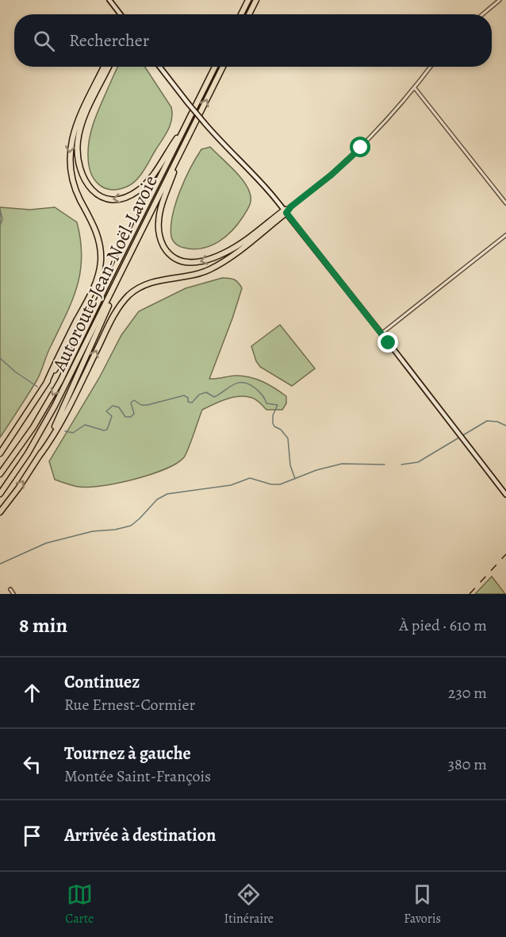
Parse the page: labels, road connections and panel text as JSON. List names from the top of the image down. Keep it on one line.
{"streets":{"highway":["Autoroute Jean-Noël-Lavoie"]},"page":{"search":"Rechercher","heading":["8 min","À pied · 610 m"],"list":[["Continuez","Rue Ernest-Cormier","230 m"],["Tournez à gauche","Montée Saint-François","380 m"],"Arrivée à destination"],"nav":["Carte","Itinéraire","Favoris"]}}
